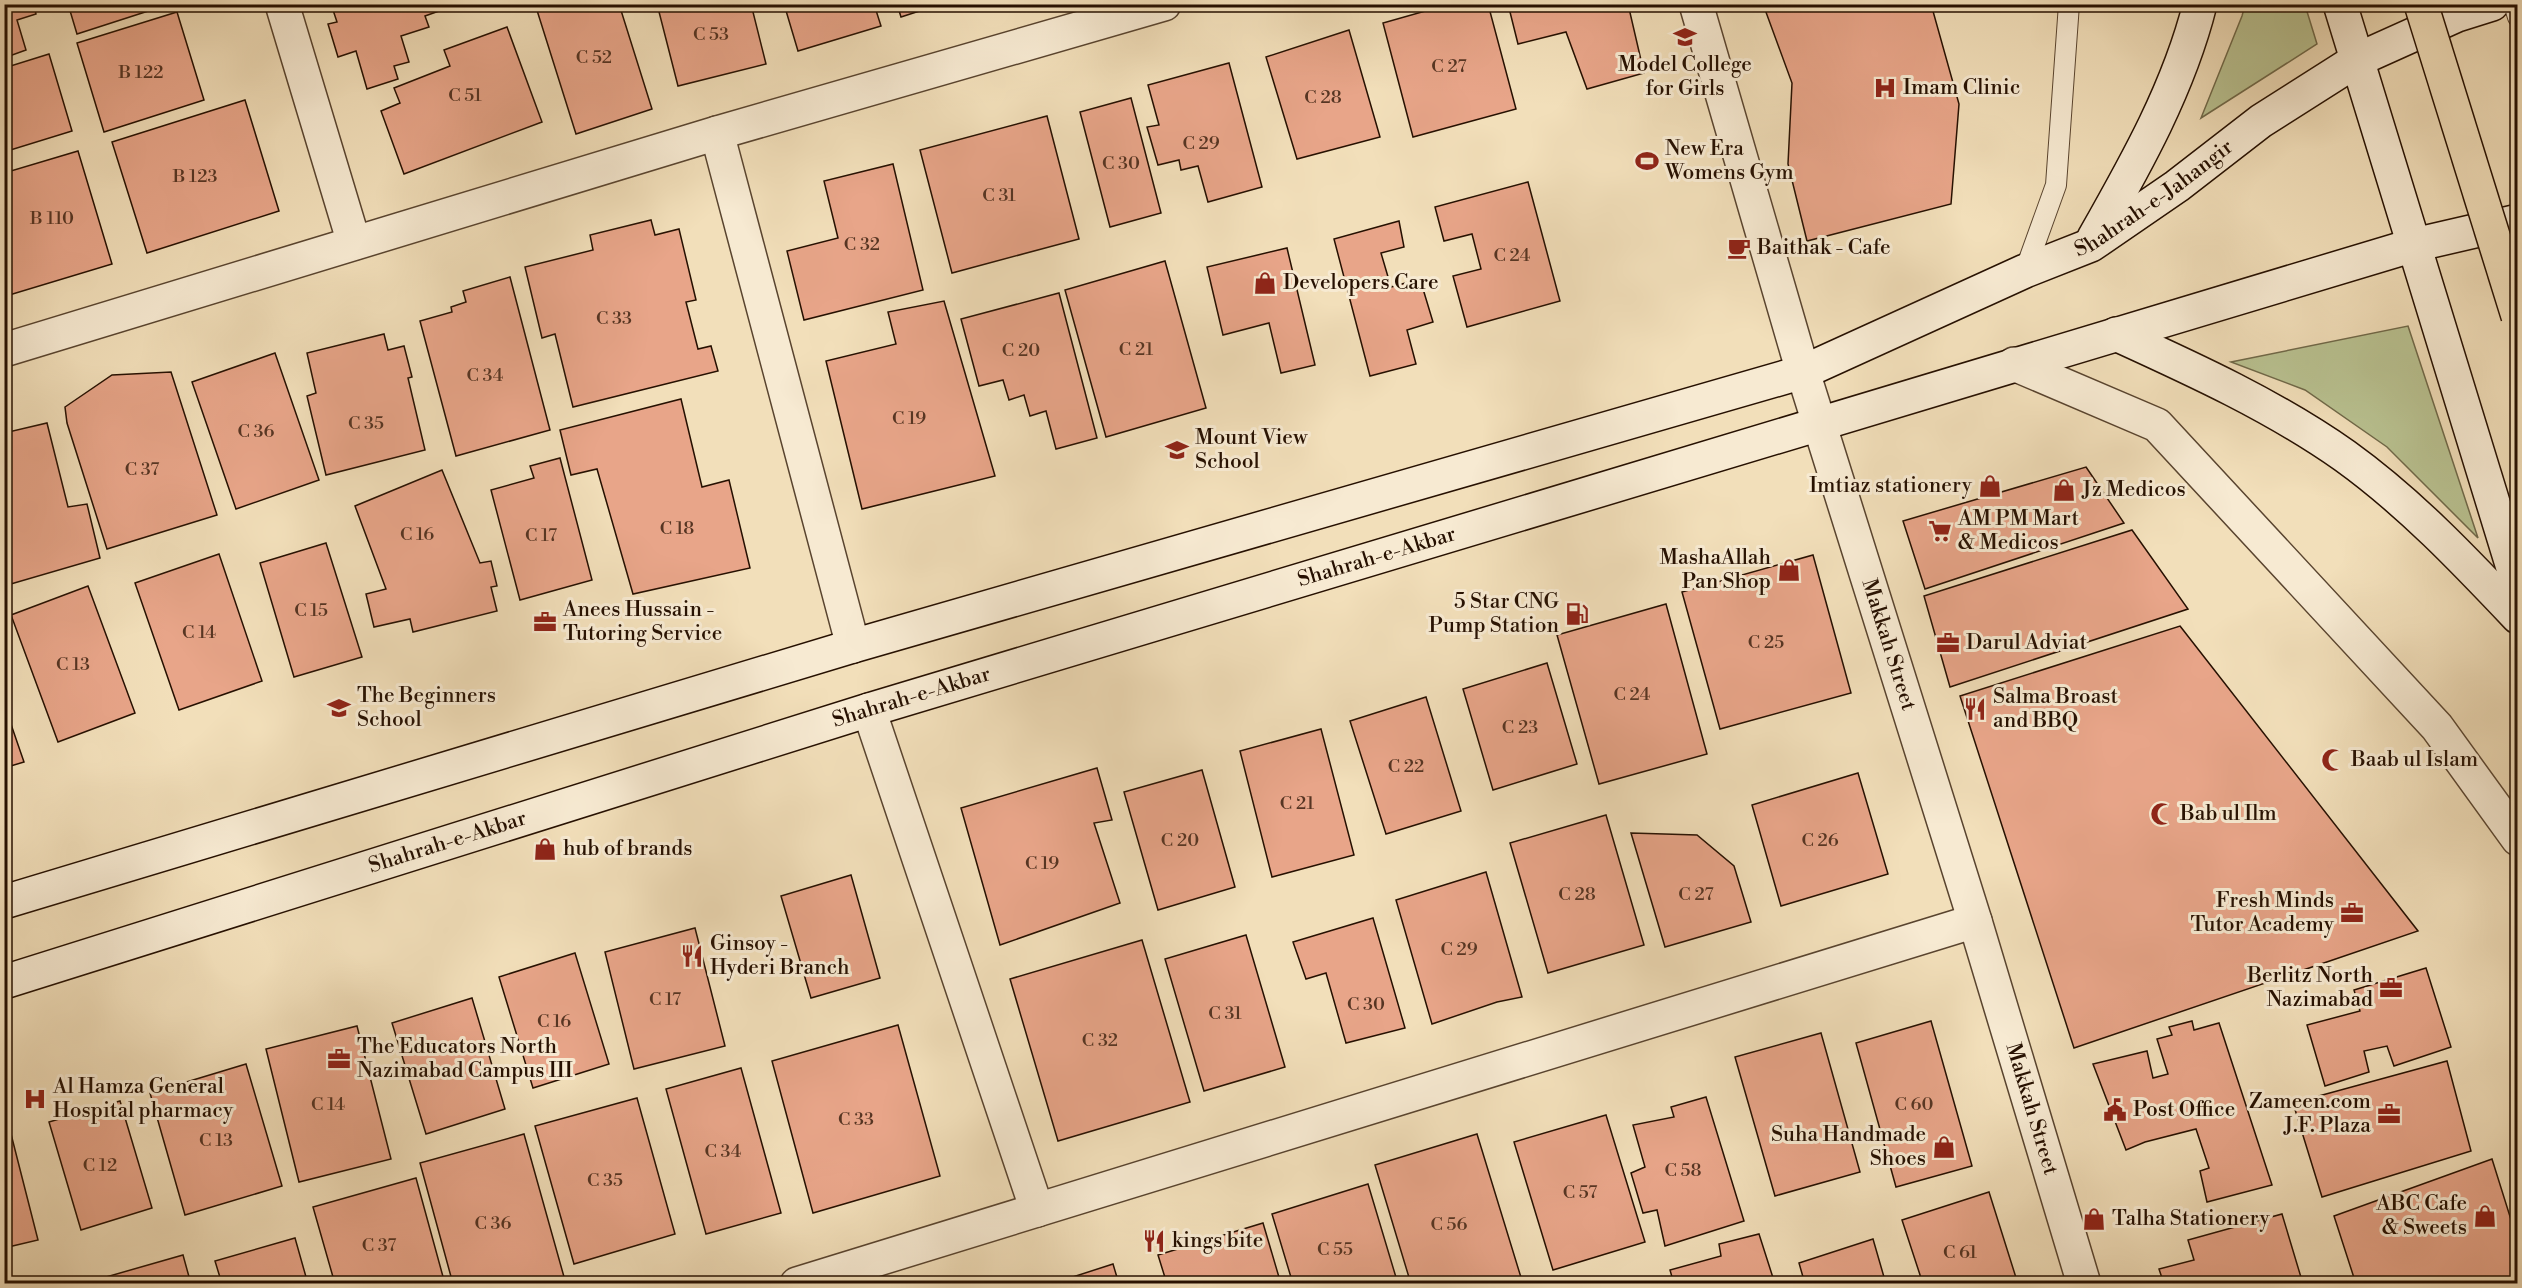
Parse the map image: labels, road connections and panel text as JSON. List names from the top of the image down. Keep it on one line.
{"streets":{"main road":["Shahrah-e-Jahangir","Shahrah-e-Akbar","Makkah Street"]},"crossings":[["Shahrah-e-Jahangir","Makkah Street"],["Shahrah-e-Akbar","Makkah Street"]],"places":{"school or university":["Model College for Girls","Mount View School","The Beginners School"],"hospital":["Imam Clinic","Al Hamza General Hospital pharmacy"],"sports":["New Era Womens Gym"],"cafe":["Baithak - Cafe"],"shop":["Developers Care","Imtiaz stationery","Jz Medicos","MashaAllah Pan Shop","hub of brands","Suha Handmade Shoes","ABC Cafe & Sweets","Talha Stationery"],"supermarket":["AM PM Mart & Medicos"],"fuel station":["5 Star CNG Pump Station"],"office":["Anees Hussain - Tutoring Service","Darul Adviat","Fresh Minds Tutor Academy","Berlitz North Nazimabad","The Educators North Nazimabad Campus III","Zameen.com J.F. Plaza"],"restaurant":["Salma Broast and BBQ","Ginsoy - Hyderi Branch","kings bite"],"mosque":["Baab ul Islam","Bab ul Ilm"],"public building":["Post Office"]},"house_numbers":["C 53","C 52","C 27","B 122","C 51","C 28","C 29","C 30","B 123","C 31","B 110","C 32","C 24","C 33","C 21","C 20","C 34","C 19","C 35","C 36","C 37","C 18","C 16","C 17","C 15","C 14","C 25","C 13","C 24","C 23","C 22","C 21","C 20","C 26","C 19","C 28","C 27","C 29","C 17","C 30","C 31","C 16","C 32","C 14","C 60","C 33","C 13","C 34","C 12","C 58","C 35","C 57","C 36","C 56","C 37","C 55","C 61"]}
